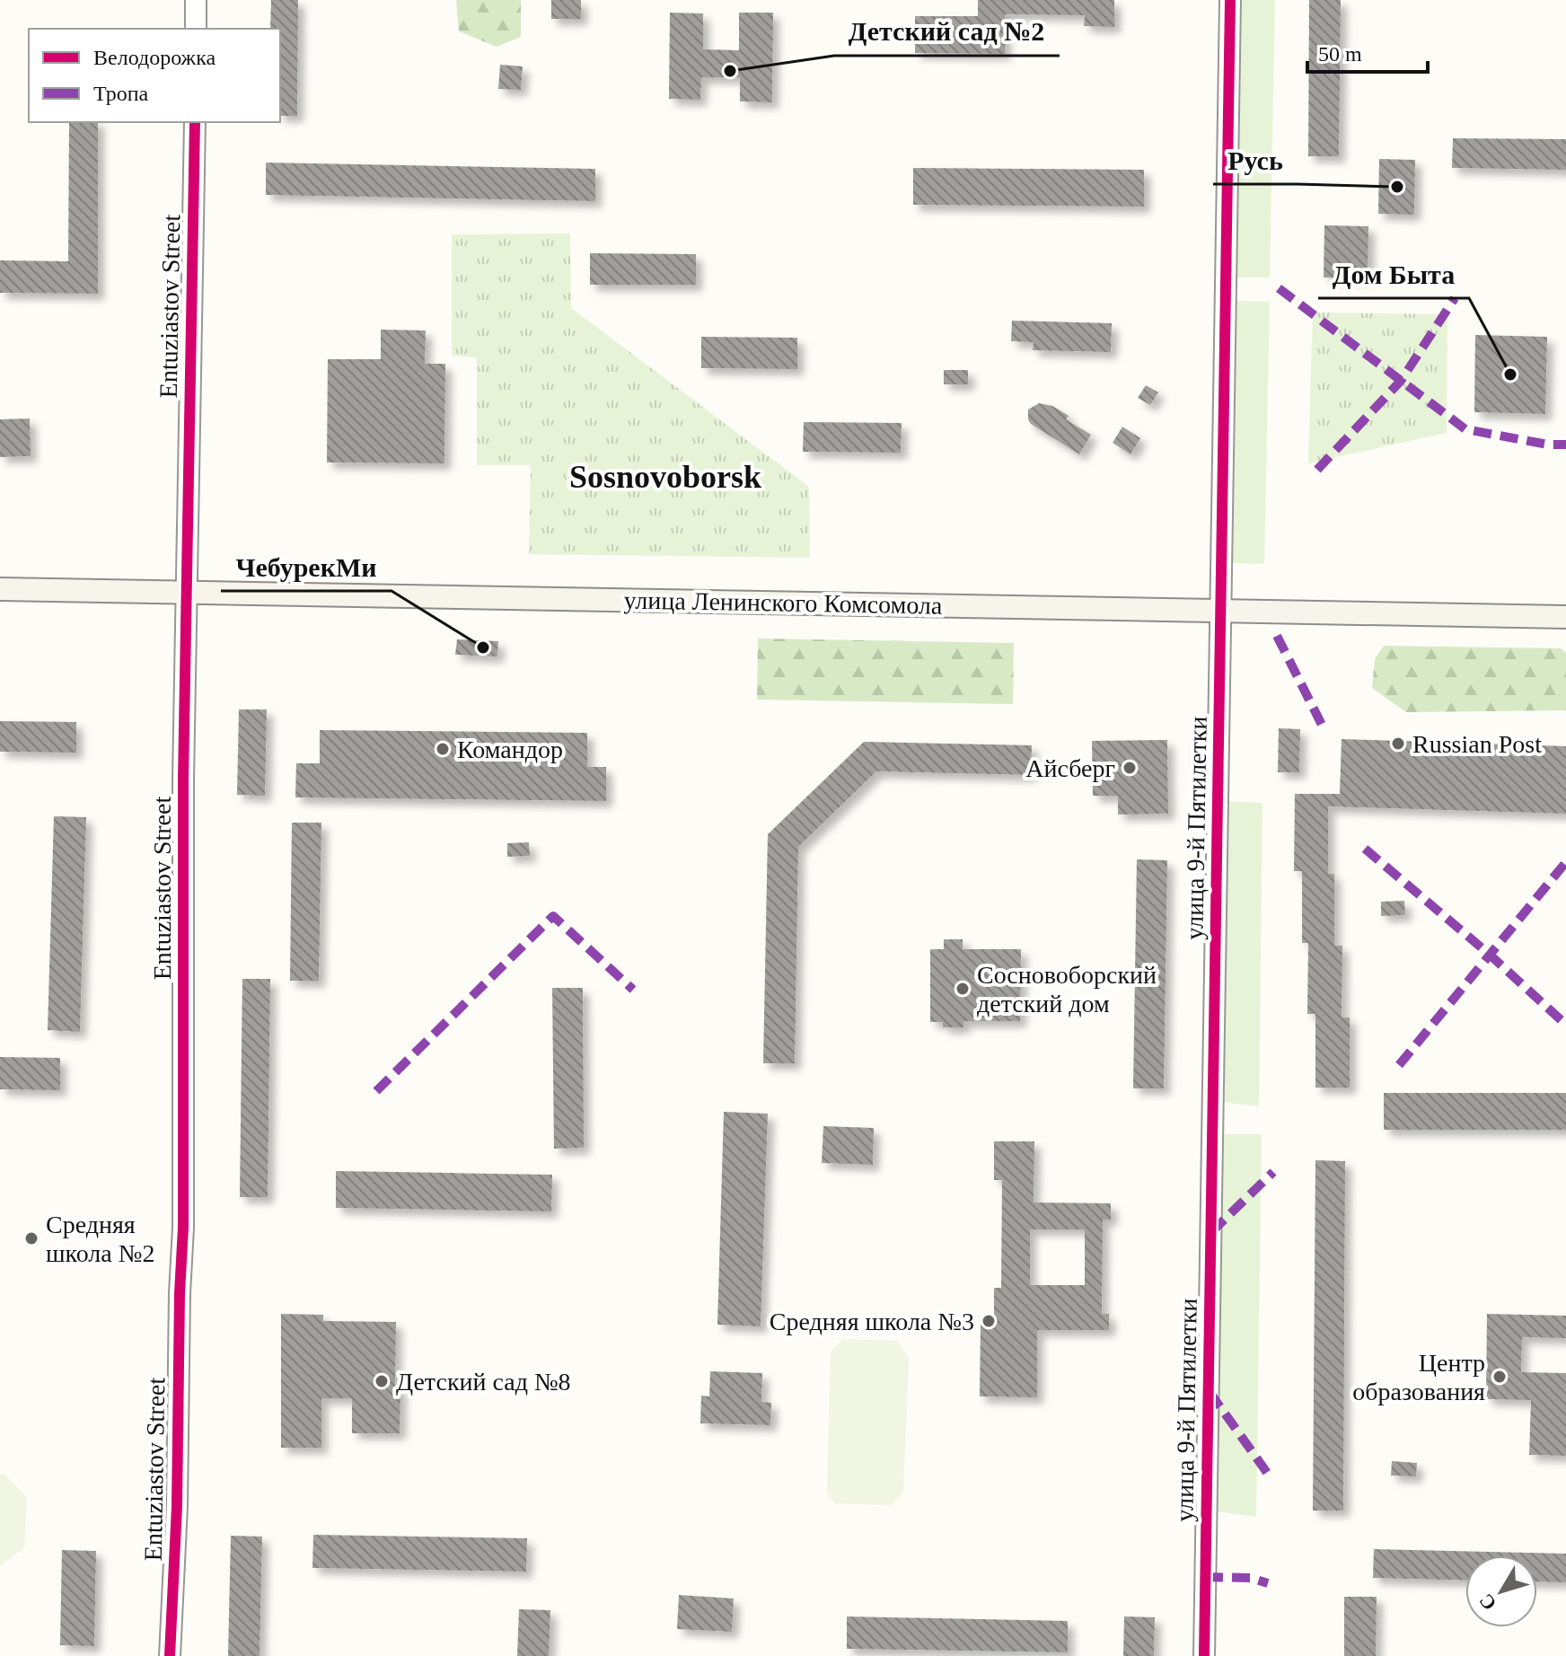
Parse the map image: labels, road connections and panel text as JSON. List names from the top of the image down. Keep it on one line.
{"streets":{"main road":["улица Ленинского Комсомола"],"street":["Entuziastov Street","улица 9-й Пятилетки"]},"crossings":[["Entuziastov Street","улица Ленинского Комсомола"],["улица Ленинского Комсомола","улица 9-й Пятилетки"]],"districts":["Sosnovoborsk"],"places":["Детский сад №2","Русь","Дом Быта","ЧебурекМи","Russian Post","Командор","Айсберг","Сосновоборский детский дом","Средняя школа №2","Средняя школа №3","Центр образования","Детский сад №8"],"legend":["Велодорожка","Тропа"],"scale_bar":"50 m","north":"bottom left"}
